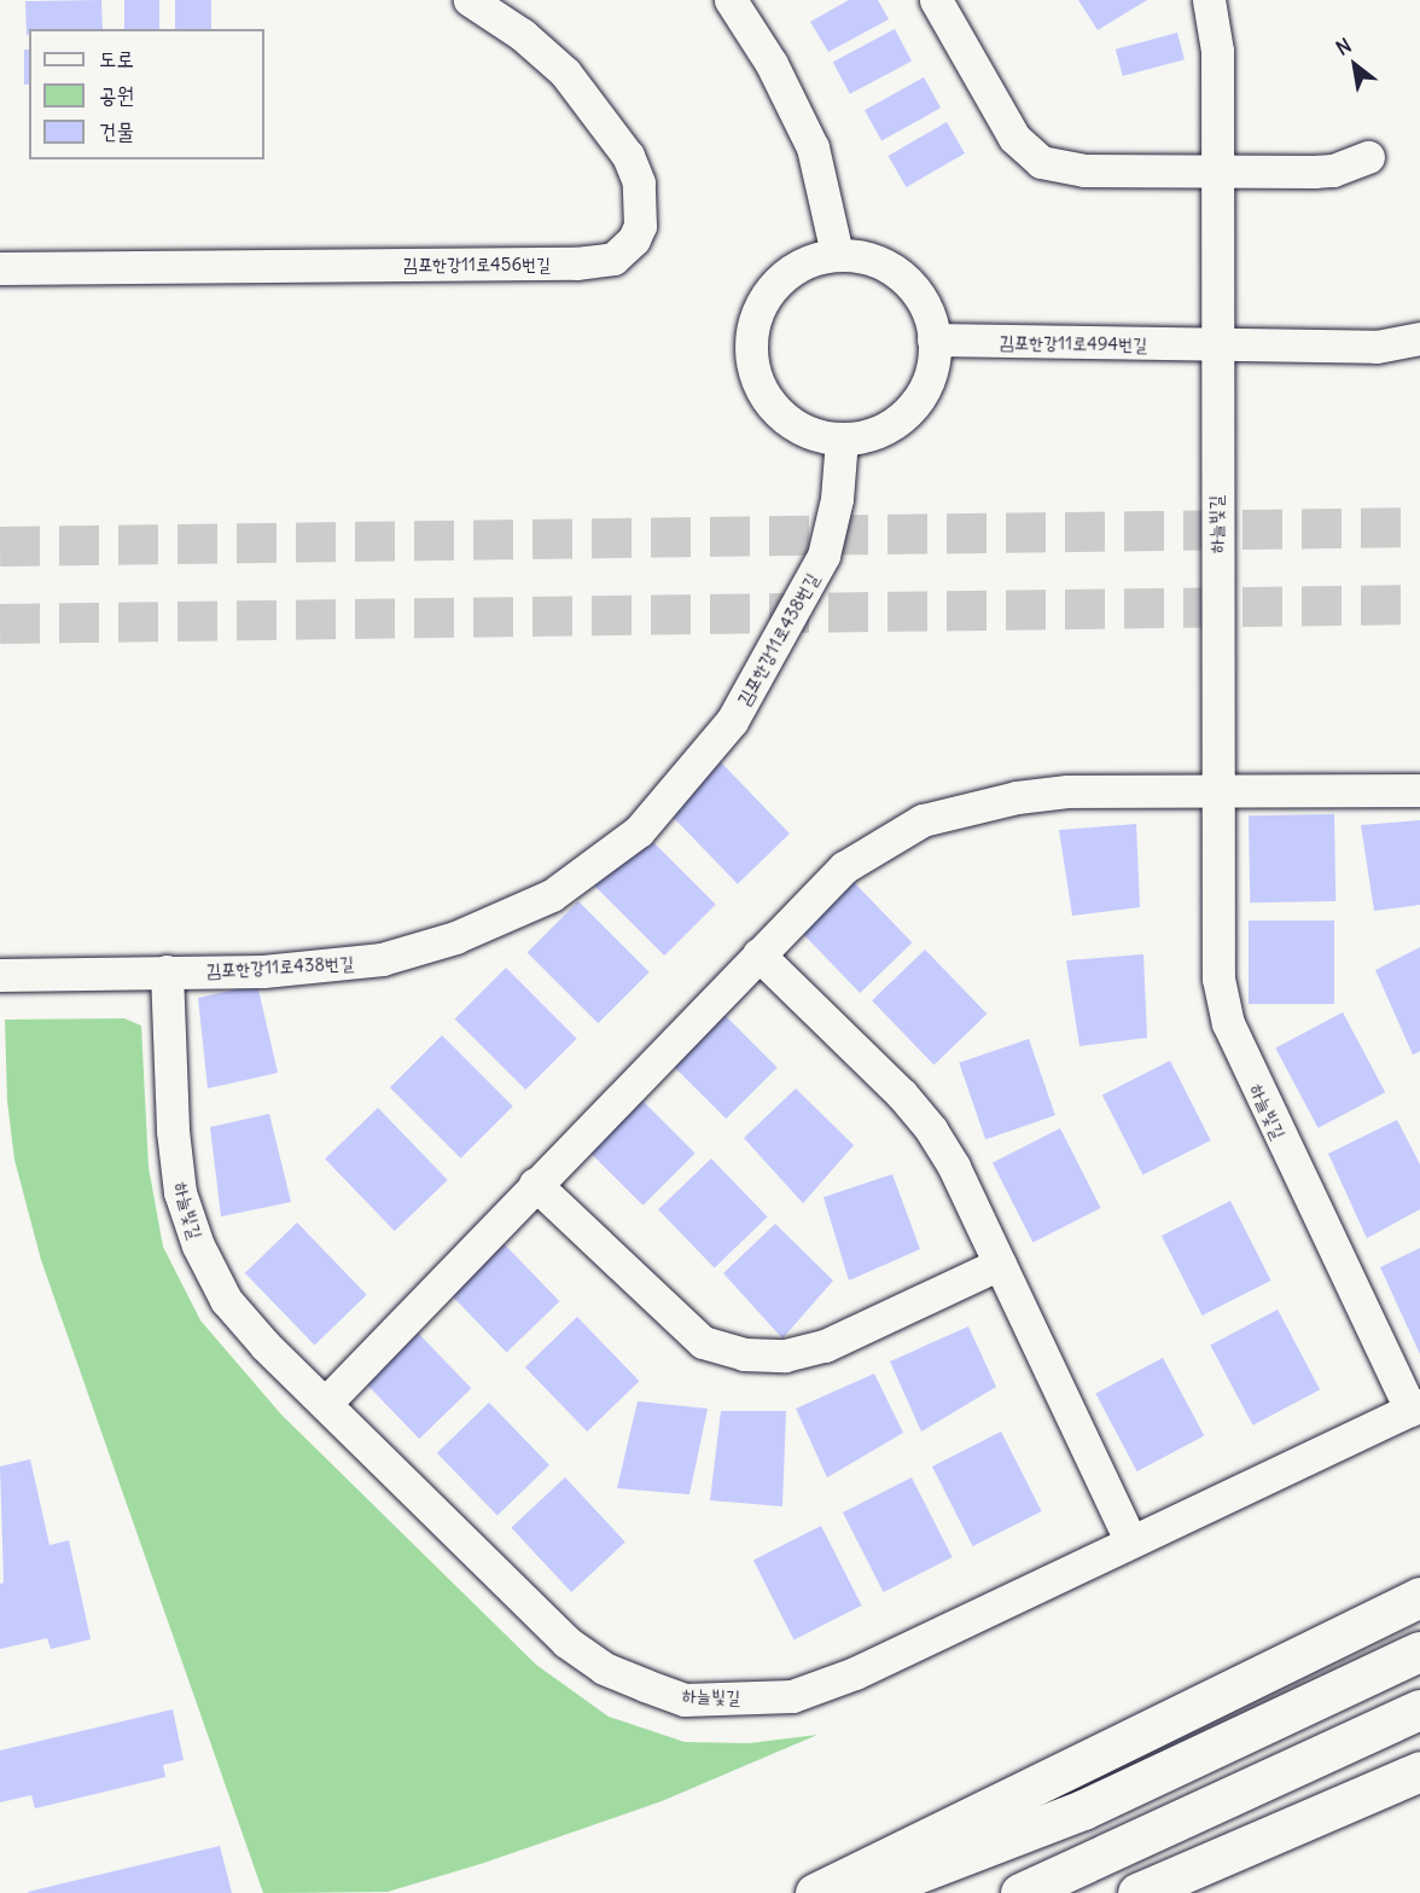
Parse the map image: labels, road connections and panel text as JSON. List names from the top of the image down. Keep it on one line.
{"streets":{"street":["김포한강11로456번길","김포한강11로494번길","하늘빛길","김포한강11로438번길"]},"crossings":[["김포한강11로494번길","하늘빛길"],["김포한강11로494번길","김포한강11로438번길"],["하늘빛길","김포한강11로438번길"]],"legend":["도로","공원","건물"],"north":"top left"}
